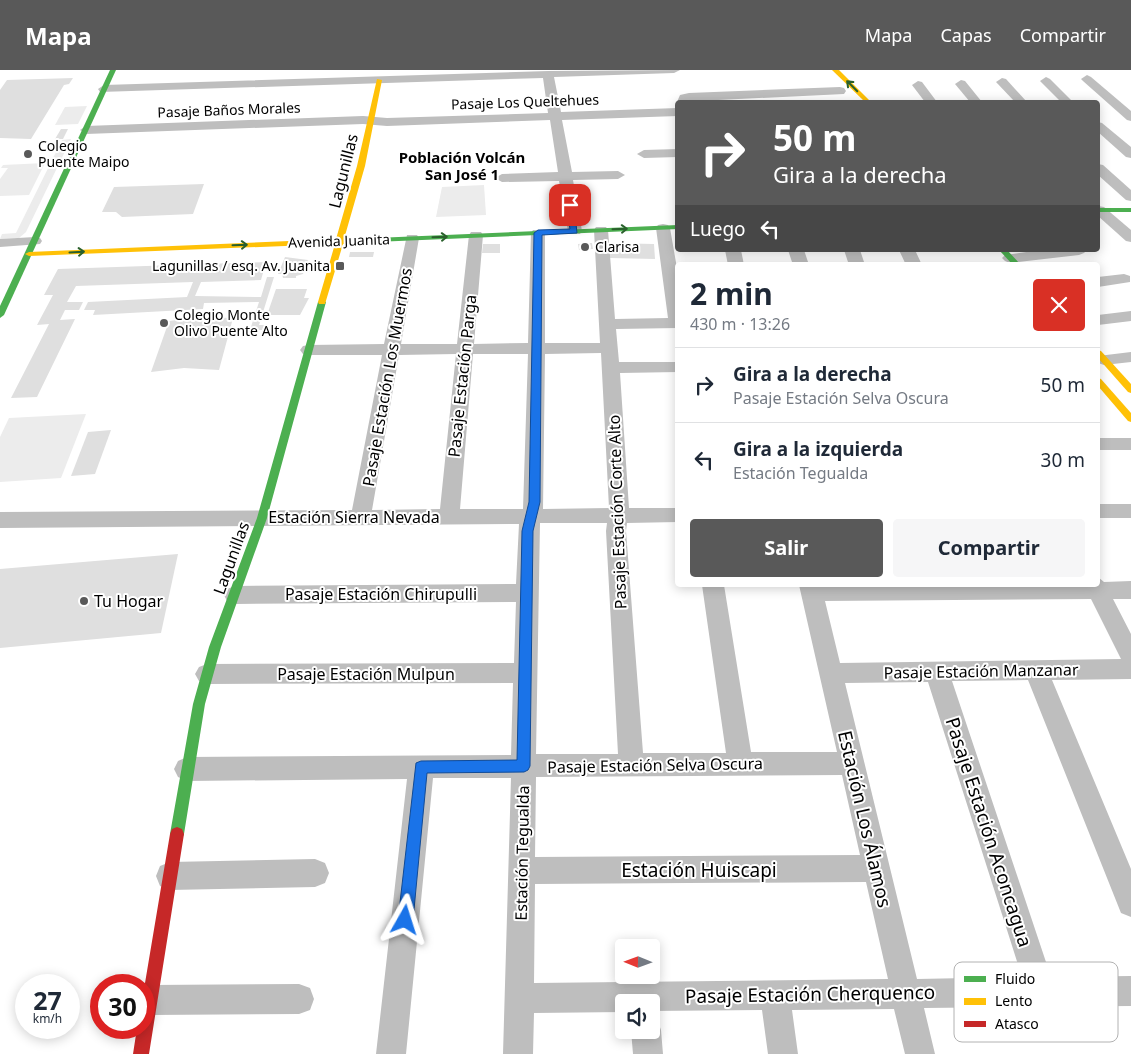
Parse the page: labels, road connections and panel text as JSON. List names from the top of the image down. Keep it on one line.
{"streets":{"street":["Pasaje Los Queltehues","Pasaje Baños Morales","Lagunillas","Avenida Juanita","Pasaje Estación Parga","Pasaje Estación Los Muermos","Pasaje Estación Corte Alto","Estación Sierra Nevada","Pasaje Estación Chirupulli","Pasaje Estación Manzanar","Pasaje Estación Mulpun","Pasaje Estación Selva Oscura","Estación Los Álamos","Pasaje Estación Aconcagua","Estación Tegualda","Estación Huiscapi","Pasaje Estación Cherquenco"]},"crossings":[["Pasaje Los Queltehues","Pasaje Baños Morales"],["Pasaje Los Queltehues","Lagunillas"],["Pasaje Baños Morales","Lagunillas"],["Lagunillas","Avenida Juanita"],["Lagunillas","Estación Sierra Nevada"],["Lagunillas","Pasaje Estación Chirupulli"],["Lagunillas","Pasaje Estación Mulpun"],["Lagunillas","Pasaje Estación Selva Oscura"],["Avenida Juanita","Pasaje Estación Parga"],["Avenida Juanita","Pasaje Estación Los Muermos"],["Avenida Juanita","Pasaje Estación Corte Alto"],["Avenida Juanita","Estación Tegualda"],["Pasaje Estación Parga","Estación Sierra Nevada"],["Pasaje Estación Los Muermos","Estación Sierra Nevada"],["Pasaje Estación Corte Alto","Estación Sierra Nevada"],["Pasaje Estación Corte Alto","Pasaje Estación Selva Oscura"],["Estación Sierra Nevada","Estación Tegualda"],["Pasaje Estación Chirupulli","Estación Tegualda"],["Pasaje Estación Manzanar","Estación Los Álamos"],["Pasaje Estación Manzanar","Pasaje Estación Aconcagua"],["Pasaje Estación Mulpun","Estación Tegualda"],["Pasaje Estación Selva Oscura","Estación Los Álamos"],["Pasaje Estación Selva Oscura","Estación Tegualda"],["Estación Los Álamos","Estación Huiscapi"],["Estación Los Álamos","Pasaje Estación Cherquenco"],["Estación Tegualda","Estación Huiscapi"],["Estación Tegualda","Pasaje Estación Cherquenco"]],"one_way":["Avenida Juanita"],"districts":["Población Volcán San José 1"],"places":{"other":["Colegio Puente Maipo","Clarisa","Colegio Monte Olivo Puente Alto","Tu Hogar"],"transit":["Lagunillas / esq. Av. Juanita"]},"legend":["Fluido","Lento","Atasco"],"north":"left","page":{"header":"Mapa","nav":["Mapa","Capas","Compartir"],"turn":["50 m","Gira a la derecha"],"then":"Luego","heading":["2 min","430 m · 13:26"],"list":[{"name":"Gira a la derecha","note":"Pasaje Estación Selva Oscura","value":"50 m"},{"name":"Gira a la izquierda","note":"Estación Tegualda","value":"30 m"}],"buttons":["Salir","Compartir"],"speed":"27 km/h","limit":"30"}}
